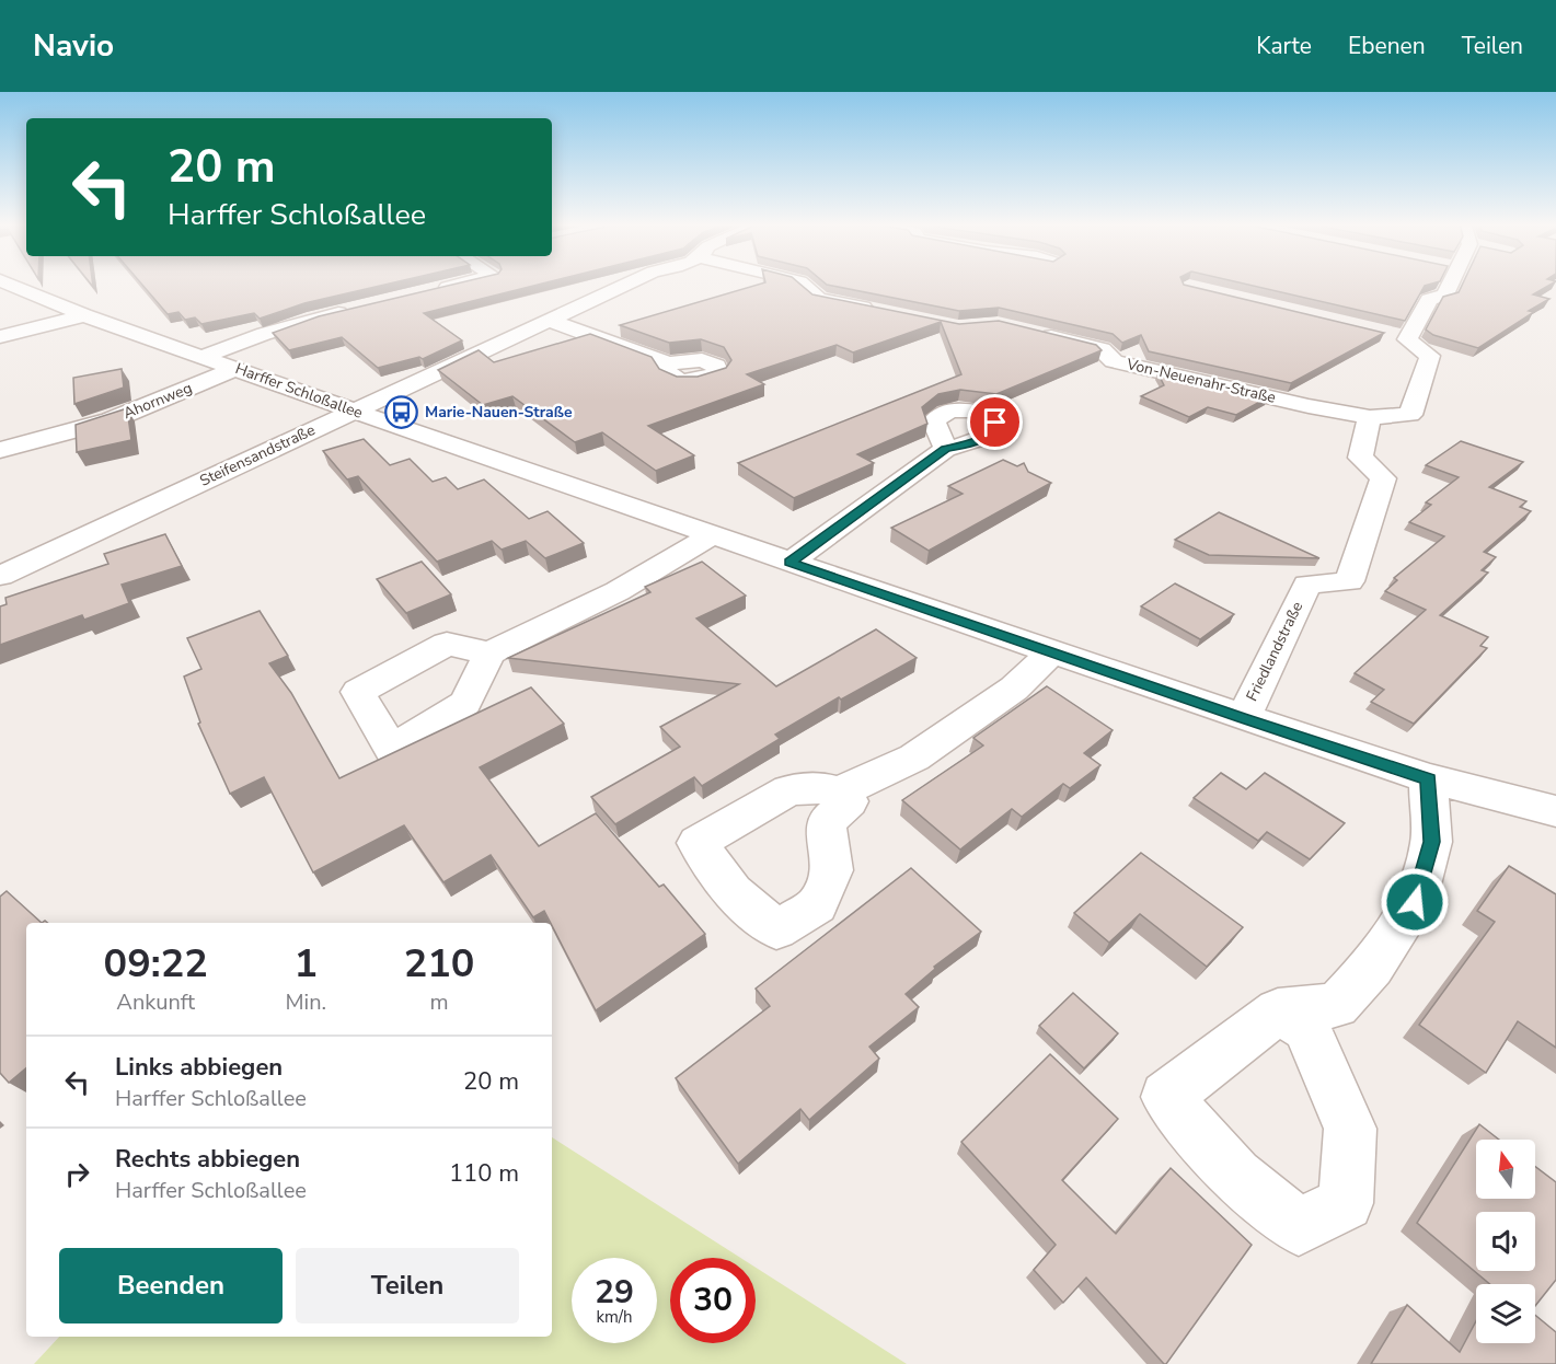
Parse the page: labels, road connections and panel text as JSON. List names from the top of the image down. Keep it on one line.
{"streets":{"street":["Von-Neuenahr-Straße","Harffer Schloßallee","Ahornweg","Steifensandstraße","Friedlandstraße"]},"crossings":[["Von-Neuenahr-Straße","Friedlandstraße"],["Harffer Schloßallee","Ahornweg"],["Harffer Schloßallee","Steifensandstraße"],["Harffer Schloßallee","Friedlandstraße"]],"places":{"bus stop":["Marie-Nauen-Straße"]},"north":"top","page":{"header":"Navio","nav":["Karte","Ebenen","Teilen"],"turn":["20 m","Harffer Schloßallee"],"eta":["09:22","Ankunft","1","Min.","210","m"],"list":[{"name":"Links abbiegen","note":"Harffer Schloßallee","value":"20 m"},{"name":"Rechts abbiegen","note":"Harffer Schloßallee","value":"110 m"}],"buttons":["Beenden","Teilen"],"speed":"29 km/h","limit":"30"}}
